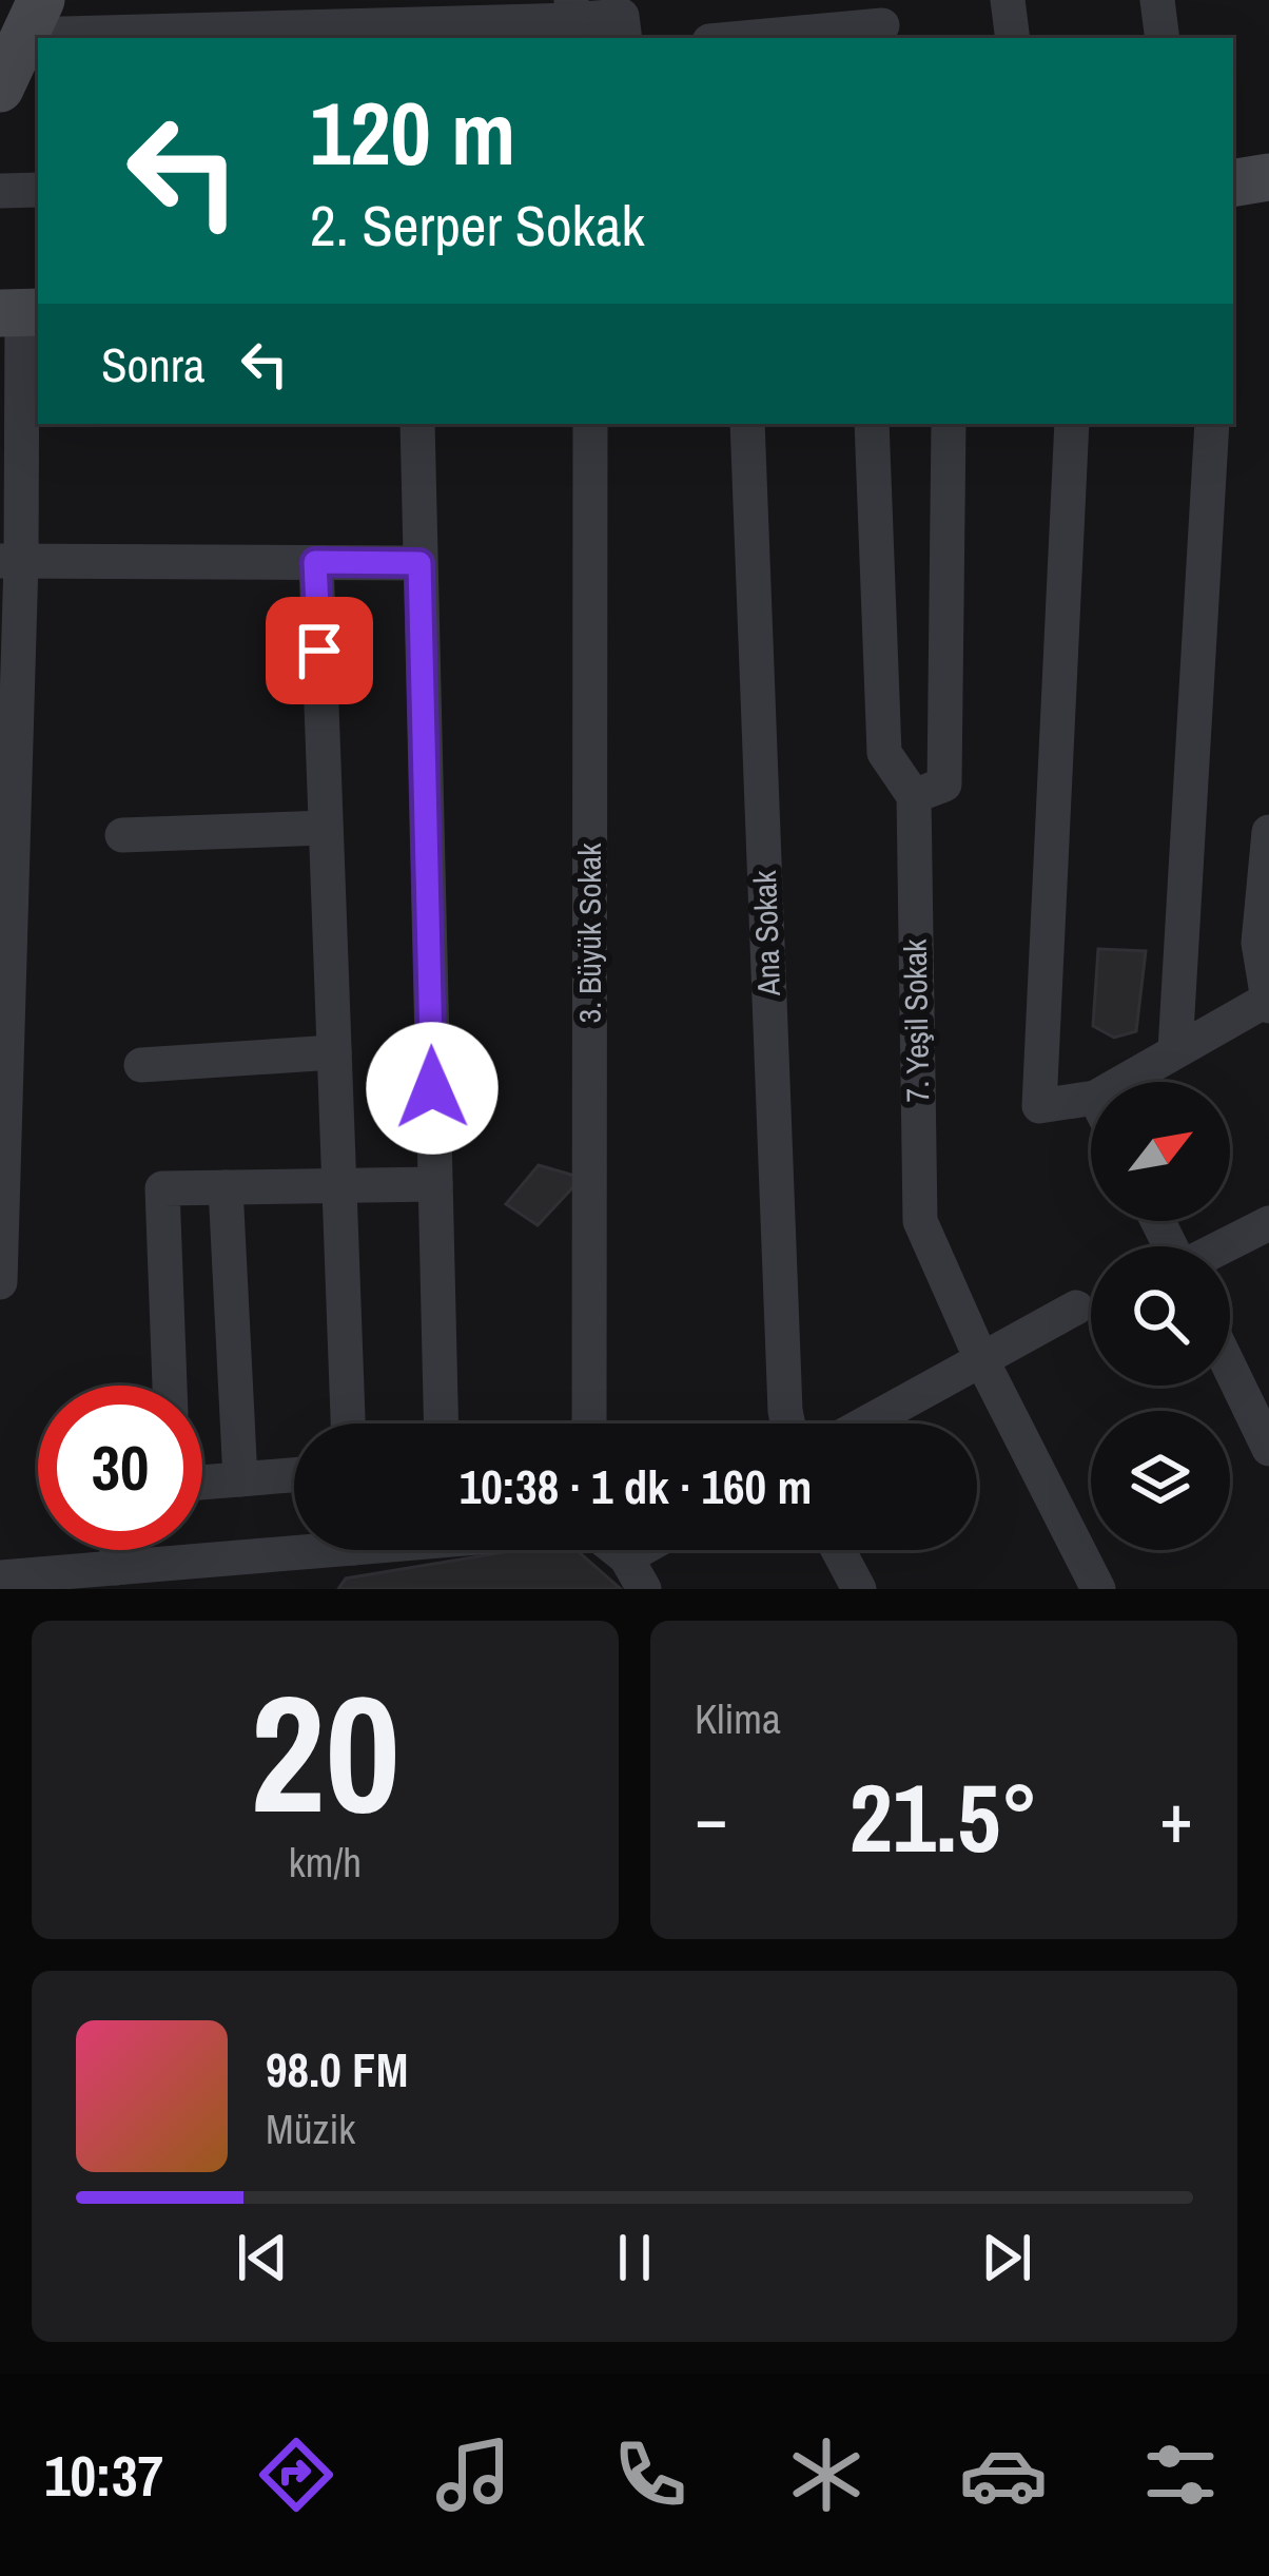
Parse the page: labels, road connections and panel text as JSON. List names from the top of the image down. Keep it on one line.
{"streets":{"street":["3. Büyük Sokak","Ana Sokak","7. Yeşil Sokak"]},"north":"top right","page":{"turn":["120 m","2. Serper Sokak"],"then":"Sonra","limit":"30","trip":"10:38 · 1 dk · 160 m","tile":[["20","km/h"],"Klima"],"heat":["−","21.5°","+"],"song":["98.0 FM","Müzik"],"tabs":"10:37"}}
